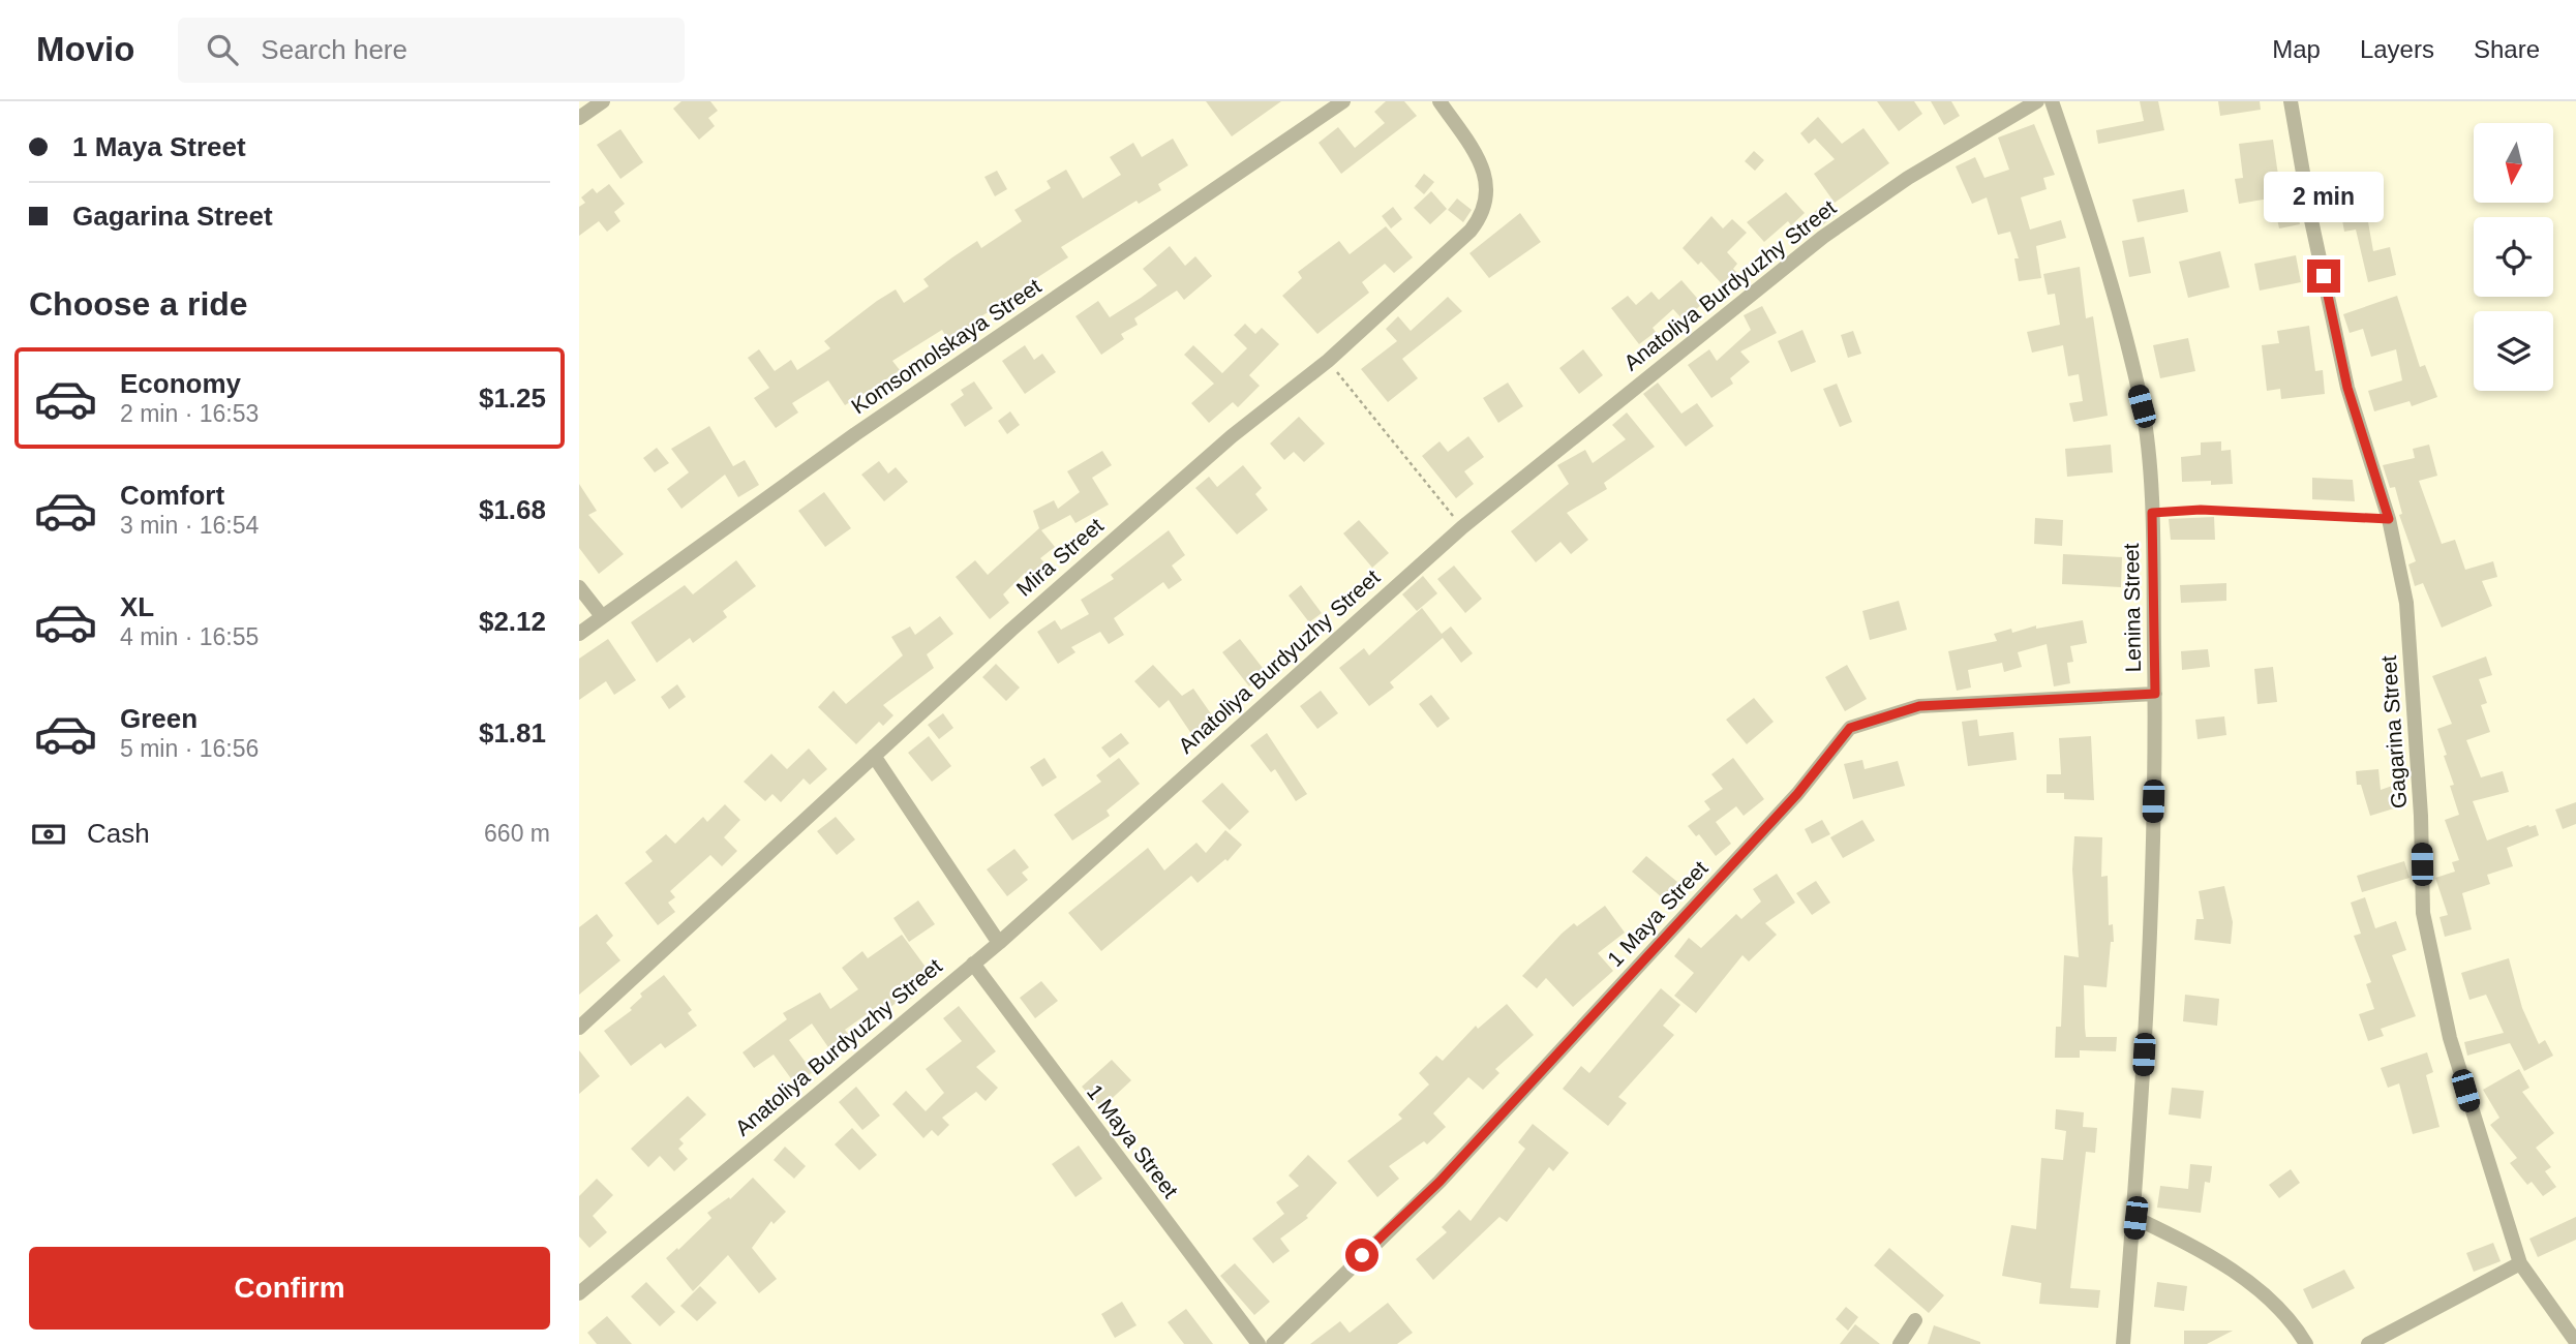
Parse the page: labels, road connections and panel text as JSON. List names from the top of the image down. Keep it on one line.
{"streets":{"street":["Anatoliya Burdyuzhy Street","Komsomolskaya Street","Mira Street","Lenina Street","Gagarina Street","1 Maya Street"]},"crossings":[["Anatoliya Burdyuzhy Street","1 Maya Street"],["Lenina Street","1 Maya Street"]],"north":"bottom","page":{"header":"Movio","search":"Search here","nav":["Map","Layers","Share"],"banner":["1 Maya Street","Gagarina Street"],"bubble":"2 min","heading":"Choose a ride","list":[{"name":"Economy","note":"2 min · 16:53","value":"$1.25"},{"name":"Comfort","note":"3 min · 16:54","value":"$1.68"},{"name":"XL","note":"4 min · 16:55","value":"$2.12"},{"name":"Green","note":"5 min · 16:56","value":"$1.81"}],"pay":["Cash","660 m"],"buttons":"Confirm"}}
